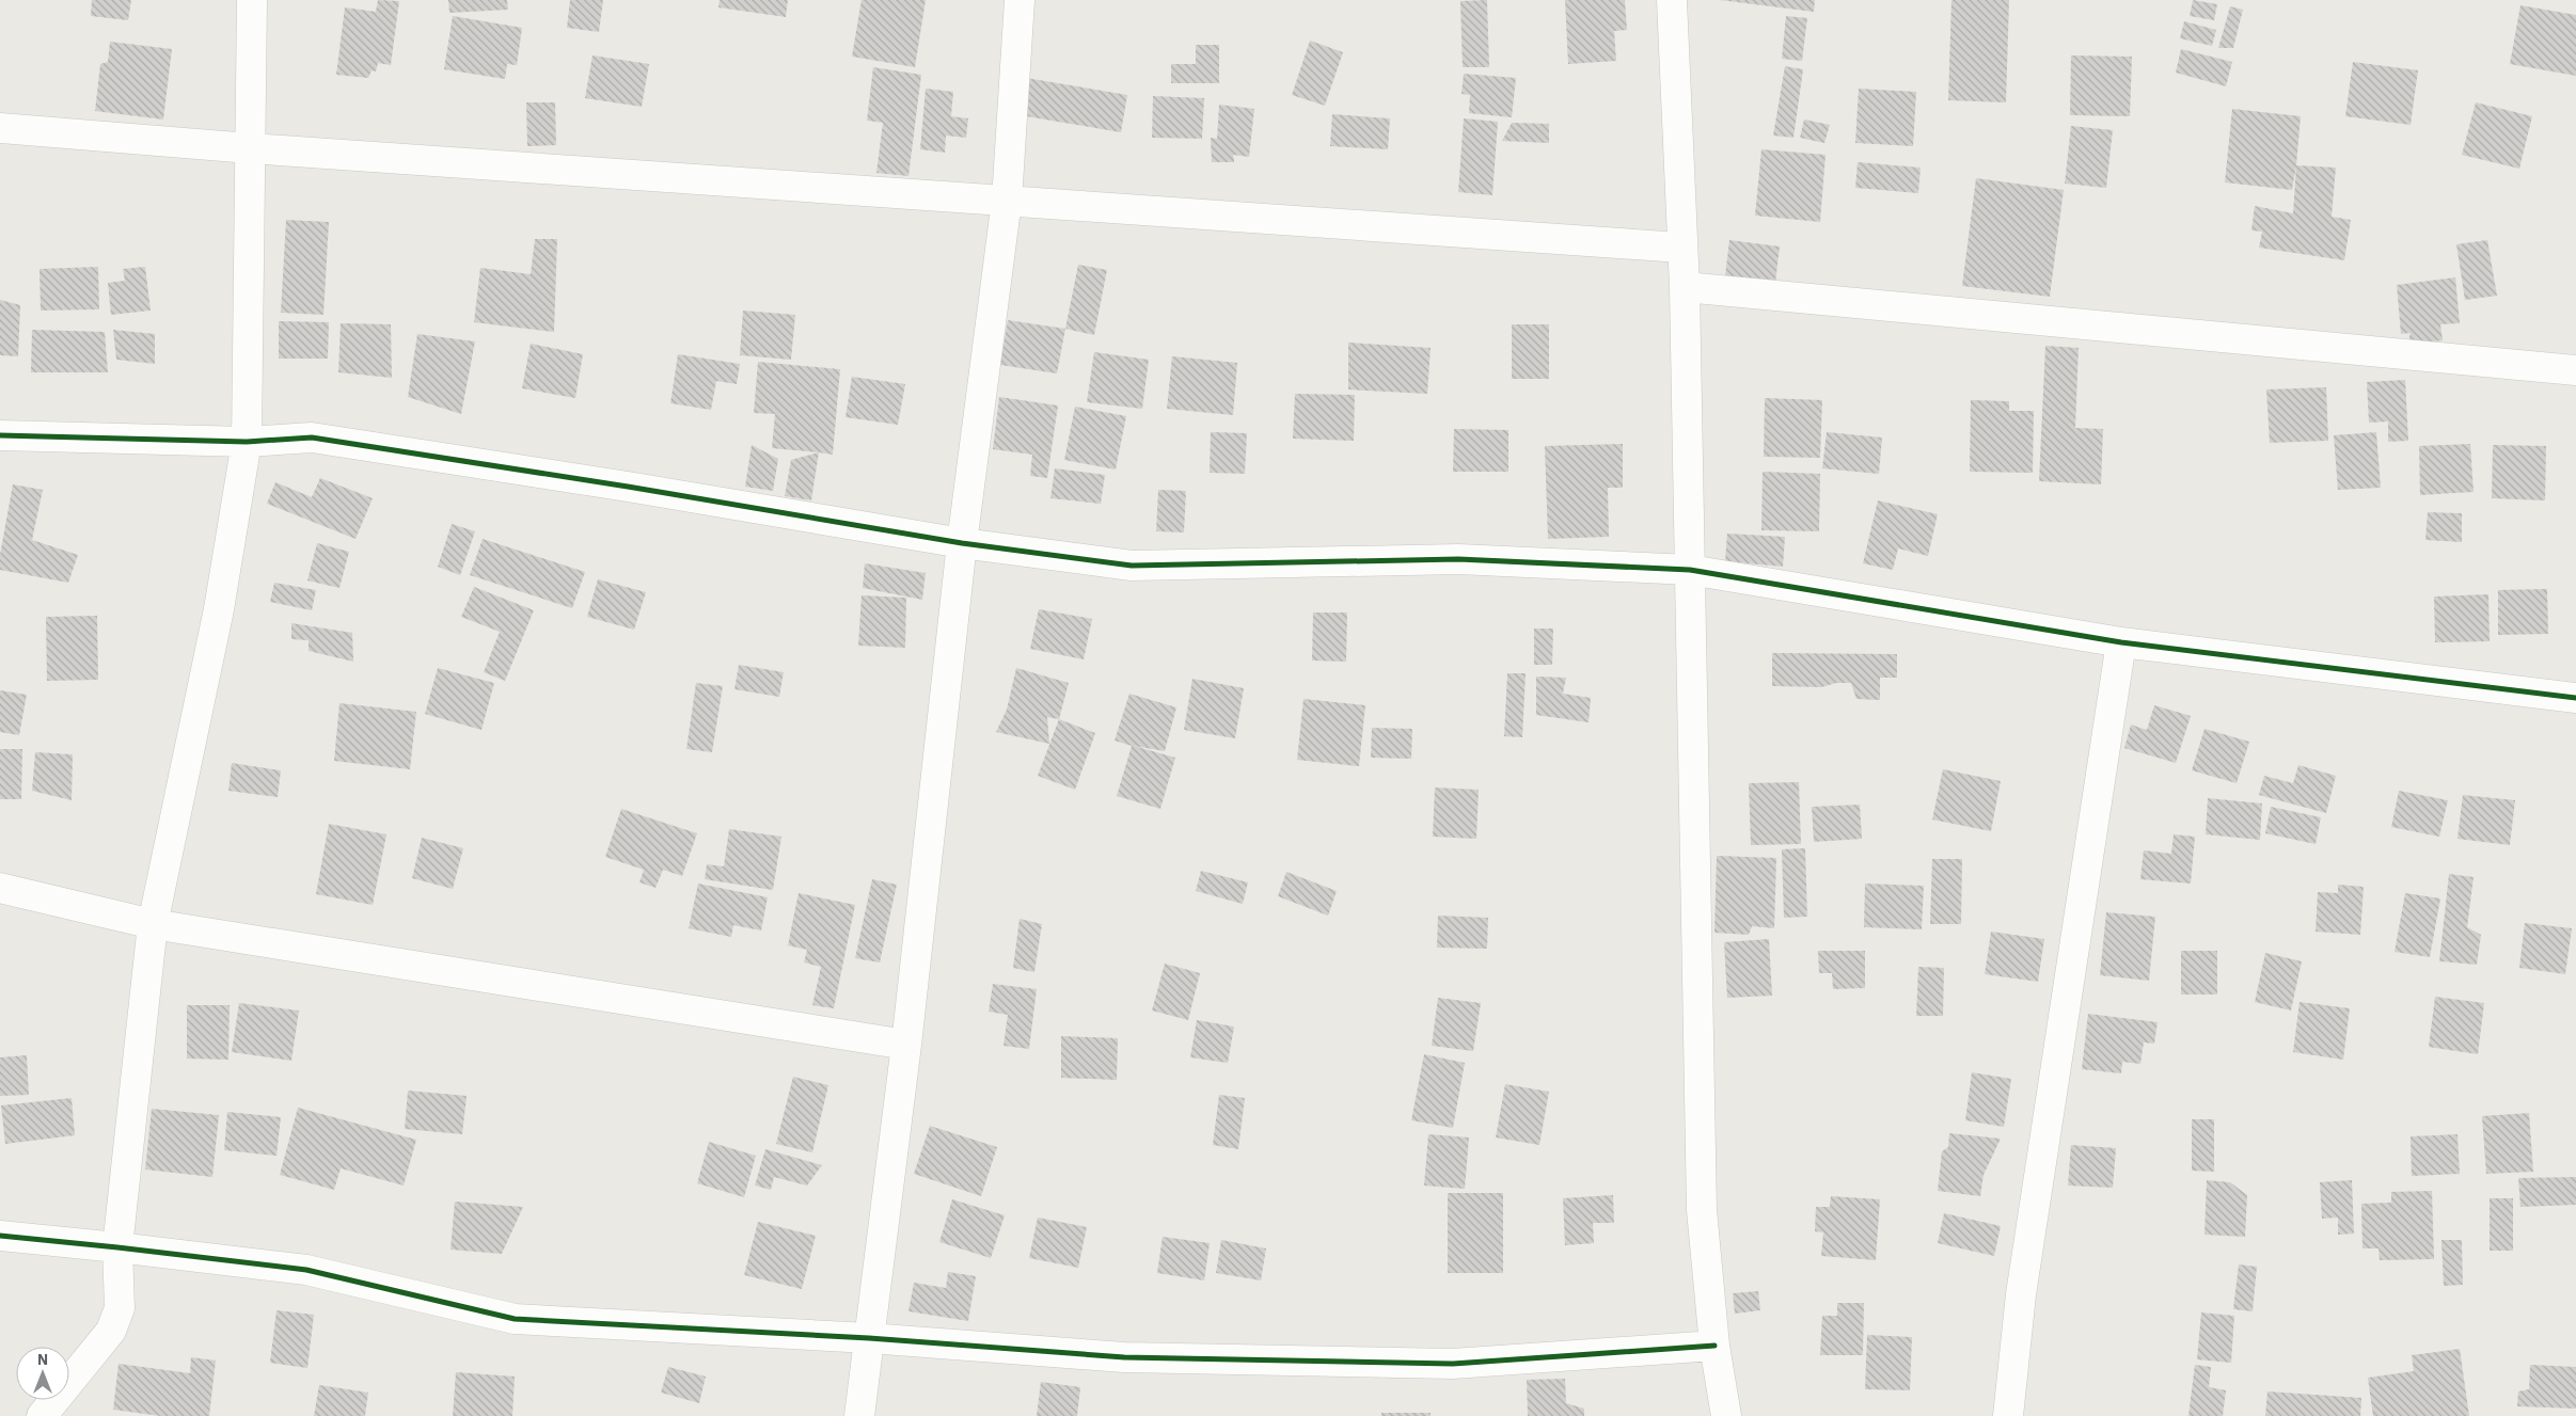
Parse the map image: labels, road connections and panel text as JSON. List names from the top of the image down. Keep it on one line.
{"north":"top"}
